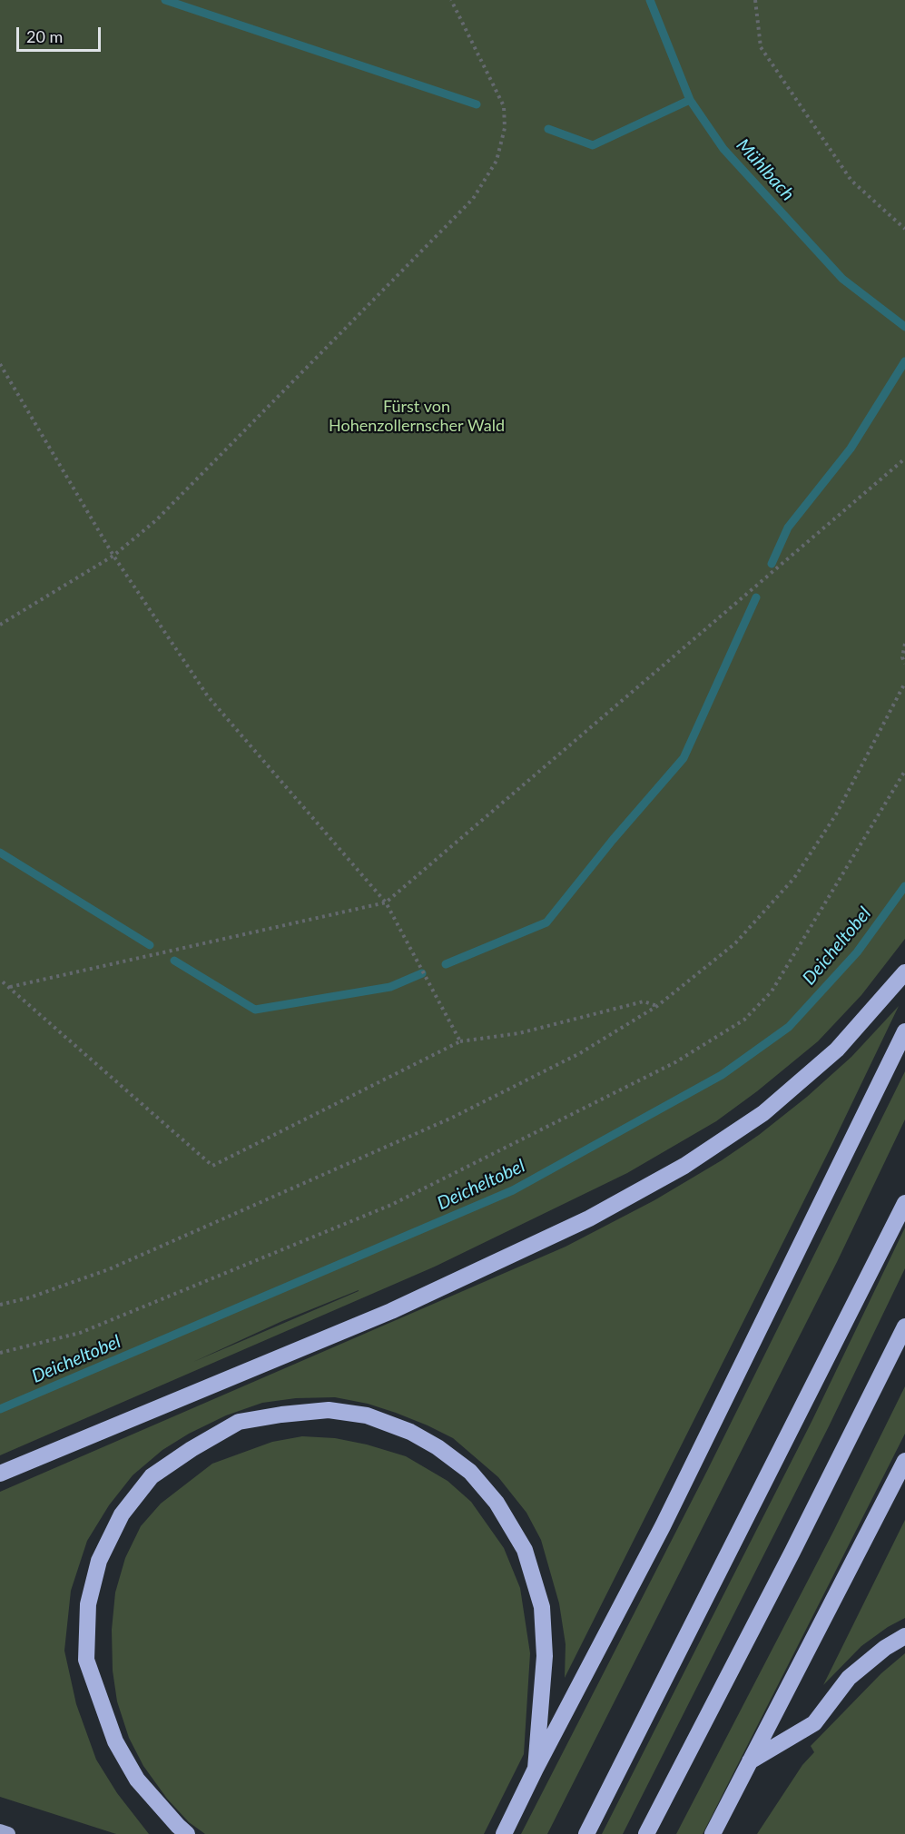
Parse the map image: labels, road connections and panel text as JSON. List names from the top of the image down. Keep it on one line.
{"water":["Mühlbach","Deicheltobel"],"parks":["Fürst von Hohenzollernscher Wald"],"scale_bar":"20 m"}
